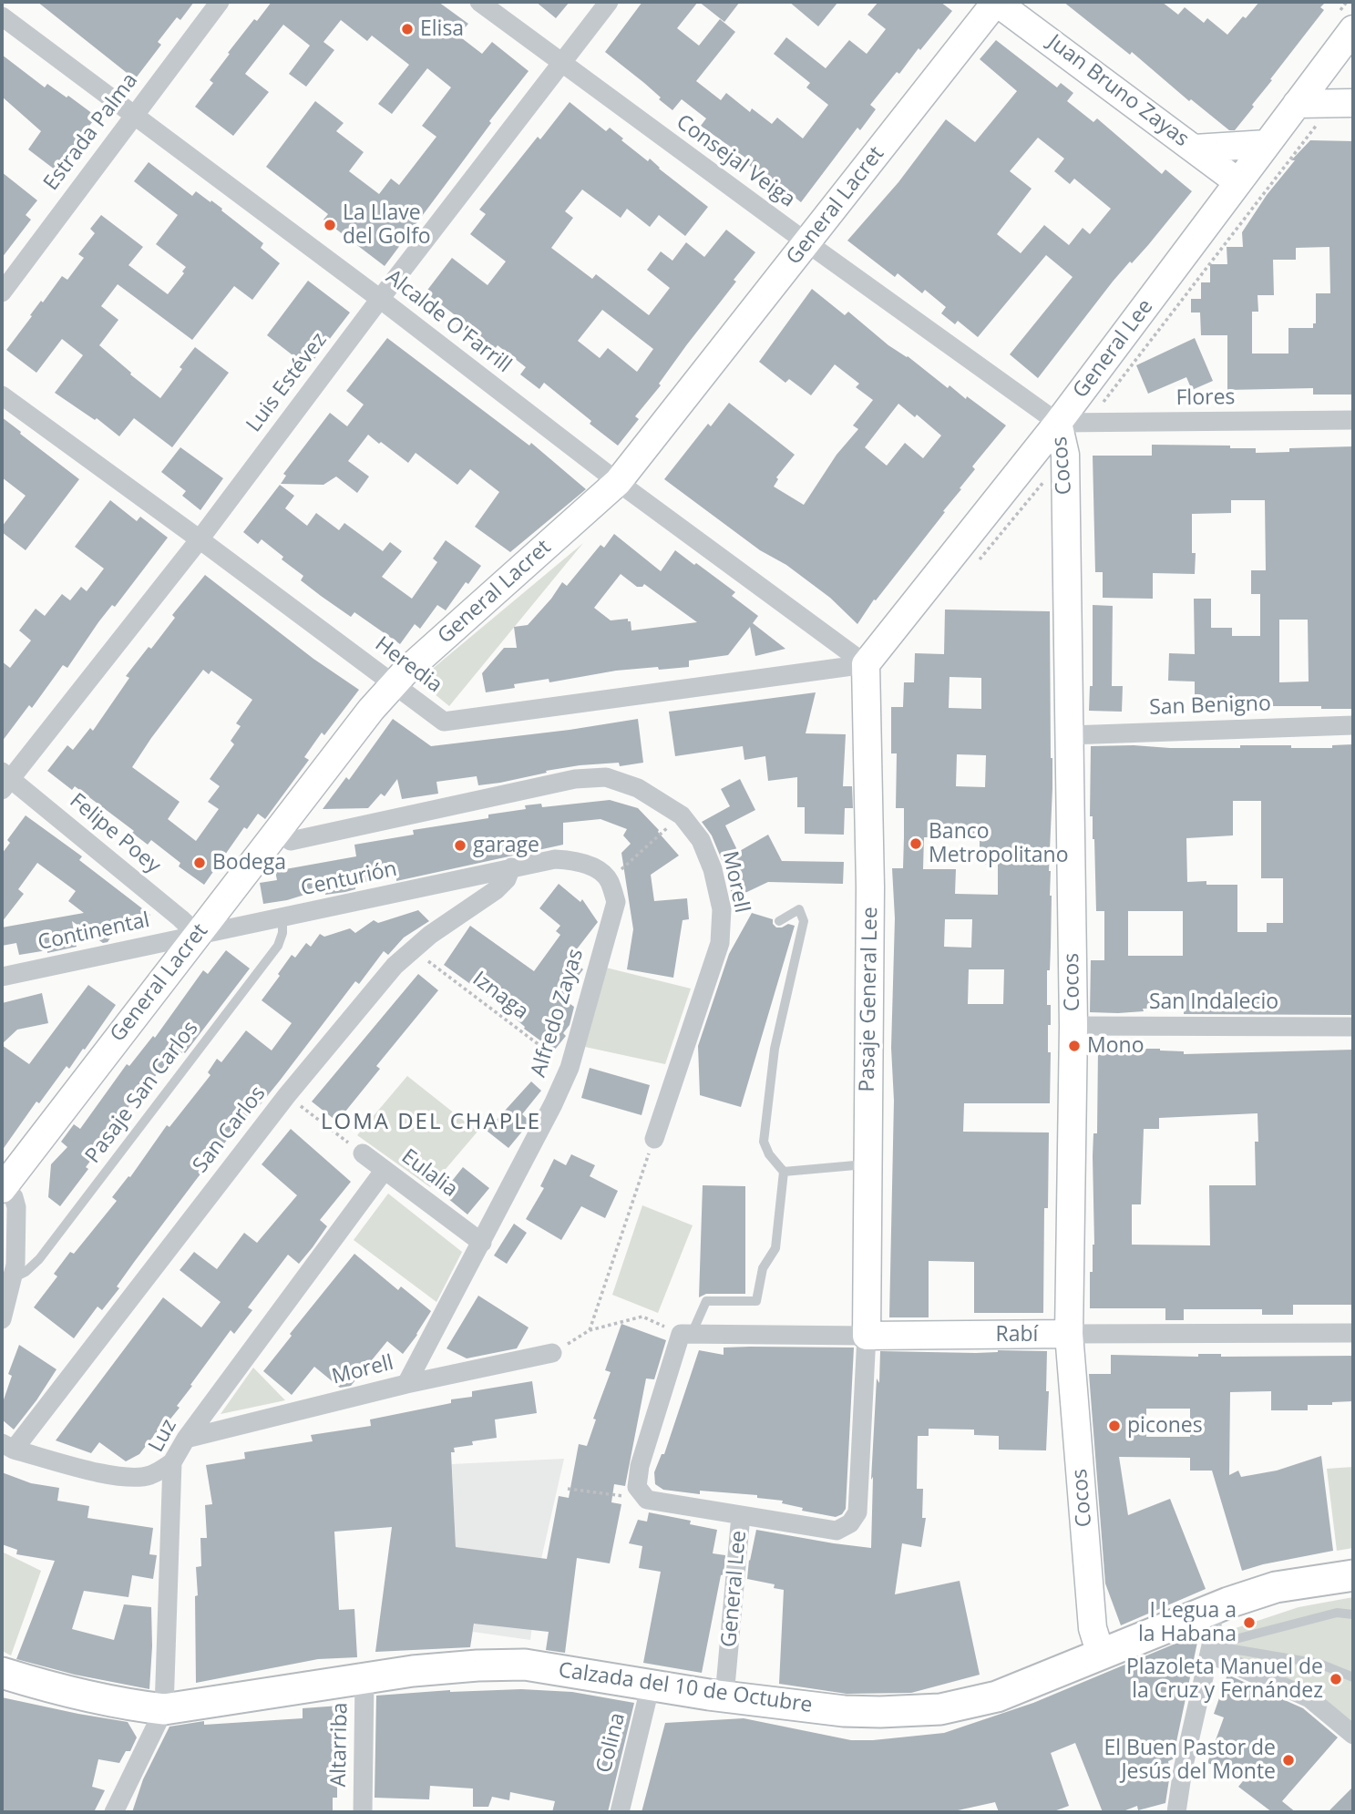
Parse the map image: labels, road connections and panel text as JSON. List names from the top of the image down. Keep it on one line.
{"streets":{"main road":["Calzada del 10 de Octubre"],"street":["Juan Bruno Zayas","Estrada Palma","Consejal Veiga","General Lacret","Alcalde O'Farrill","General Lee","Luis Estévez","Flores","Cocos","Heredia","San Benigno","Felipe Poey","Centurión","Morell","Continental","Pasaje General Lee","San Indalecio","Alfredo Zayas","San Carlos","Eulalia","Rabí","Luz","Colina","Altarriba"],"lane":["Pasaje San Carlos"],"path":["Iznaga"]},"crossings":[["Juan Bruno Zayas","General Lacret"],["Juan Bruno Zayas","General Lee"],["Estrada Palma","Alcalde O'Farrill"],["Consejal Veiga","General Lacret"],["Consejal Veiga","General Lee"],["Consejal Veiga","Luis Estévez"],["Consejal Veiga","Flores"],["Consejal Veiga","Cocos"],["General Lacret","Alcalde O'Farrill"],["General Lacret","Heredia"],["General Lacret","Felipe Poey"],["General Lacret","Centurión"],["General Lacret","Morell"],["General Lacret","Continental"],["Alcalde O'Farrill","General Lee"],["Alcalde O'Farrill","Luis Estévez"],["Alcalde O'Farrill","Heredia"],["Alcalde O'Farrill","Pasaje General Lee"],["General Lee","Flores"],["General Lee","Cocos"],["General Lee","Heredia"],["General Lee","Pasaje General Lee"],["General Lee","Rabí"],["General Lee","Calzada del 10 de Octubre"],["Luis Estévez","Heredia"],["Luis Estévez","Felipe Poey"],["Flores","Cocos"],["Cocos","San Benigno"],["Cocos","San Indalecio"],["Cocos","Rabí"],["Cocos","Calzada del 10 de Octubre"],["Heredia","Pasaje General Lee"],["Felipe Poey","Centurión"],["Felipe Poey","Continental"],["Centurión","Continental"],["Centurión","Pasaje San Carlos"],["Centurión","San Carlos"],["Morell","Alfredo Zayas"],["Morell","Luz"],["Iznaga","Alfredo Zayas"],["Iznaga","San Carlos"],["Pasaje General Lee","Rabí"],["Alfredo Zayas","Eulalia"],["Eulalia","Luz"],["Luz","Calzada del 10 de Octubre"],["Calzada del 10 de Octubre","Colina"],["Calzada del 10 de Octubre","Altarriba"]],"districts":["LOMA DEL CHAPLE"],"places":["Elisa","La Llave del Golfo","Banco Metropolitano","garage","Bodega","Mono","picones","I Legua a la Habana","Plazoleta Manuel de la Cruz y Fernández","El Buen Pastor de Jesús del Monte"]}
